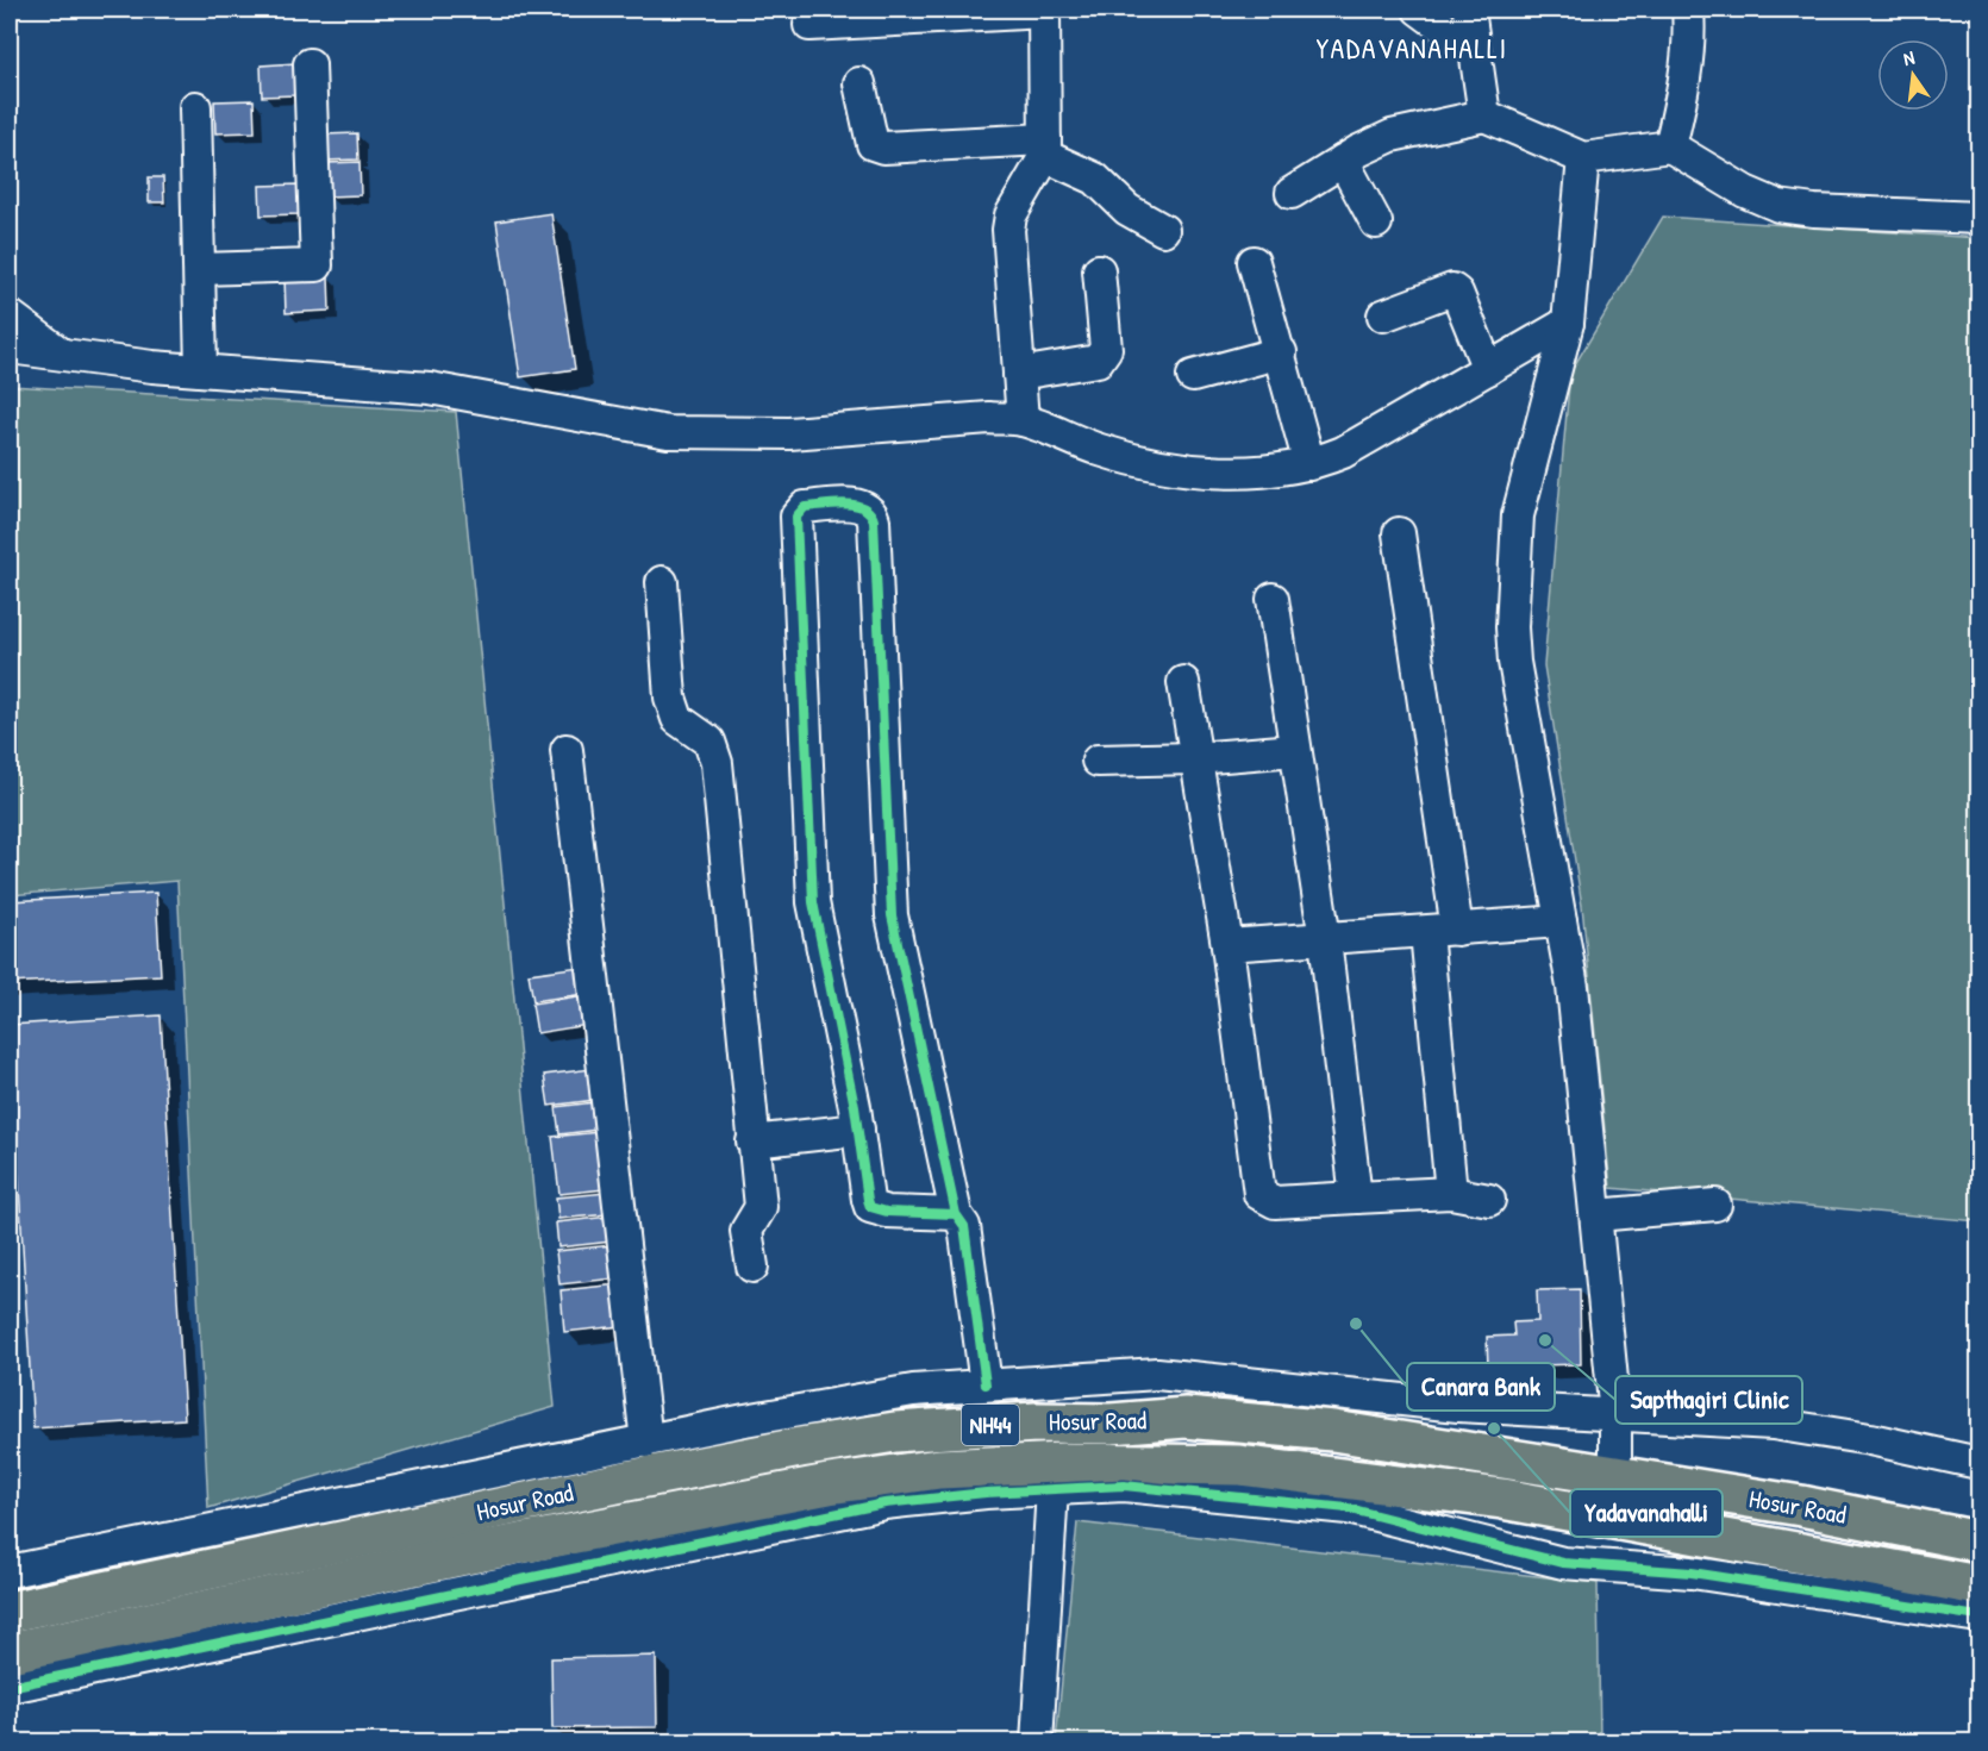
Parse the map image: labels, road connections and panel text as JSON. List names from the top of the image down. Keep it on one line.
{"streets":{"highway":["Hosur Road","NH44"]},"districts":["YADAVANAHALLI"],"places":["Canara Bank","Sapthagiri Clinic","Yadavanahalli"],"north":"top"}
